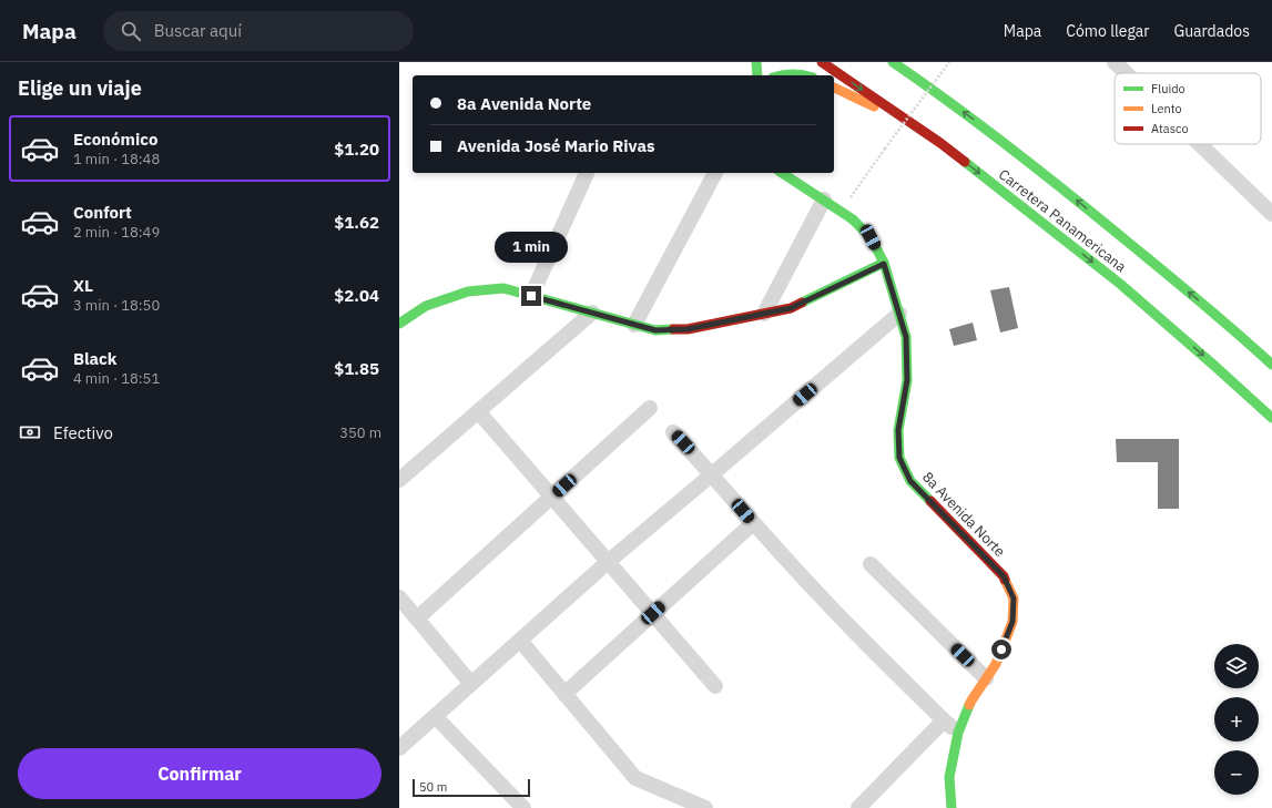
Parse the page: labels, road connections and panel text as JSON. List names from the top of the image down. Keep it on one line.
{"streets":{"main road":["Carretera Panamericana","8a Avenida Norte"]},"legend":["Fluido","Lento","Atasco"],"scale_bar":"50 m","page":{"header":"Mapa","search":"Buscar aquí","nav":["Mapa","Cómo llegar","Guardados"],"heading":"Elige un viaje","banner":["8a Avenida Norte","Avenida José Mario Rivas"],"list":[{"name":"Económico","note":"1 min · 18:48","value":"$1.20"},{"name":"Confort","note":"2 min · 18:49","value":"$1.62"},{"name":"XL","note":"3 min · 18:50","value":"$2.04"},{"name":"Black","note":"4 min · 18:51","value":"$1.85"}],"bubble":"1 min","pay":["Efectivo","350 m"],"map_buttons":["+","−"],"buttons":"Confirmar","scale":"50 m"}}
